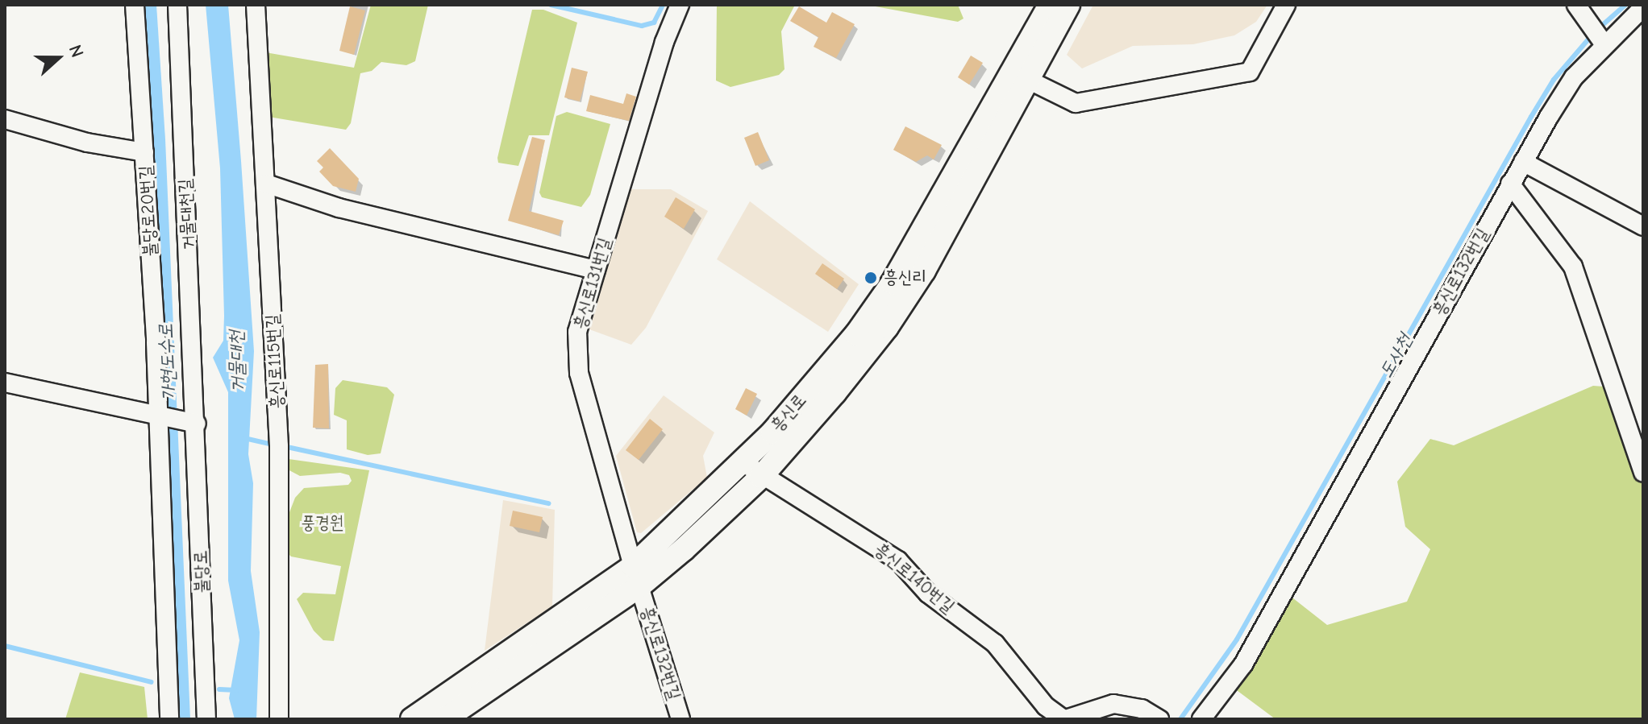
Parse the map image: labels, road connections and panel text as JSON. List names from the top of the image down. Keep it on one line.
{"streets":{"main road":["흥신로"],"street":["불당로20번길","거물대천길","흥신로132번길","흥신로131번길","흥신로115번길","불당로","흥신로140번길"]},"crossings":[["거물대천길","불당로"],["흥신로132번길","흥신로131번길"],["흥신로132번길","흥신로"],["흥신로131번길","흥신로"],["흥신로","흥신로140번길"]],"water":["도사천","거물대천","가현도수로"],"parks":["풍경원"],"places":["흥신리"],"north":"right"}
